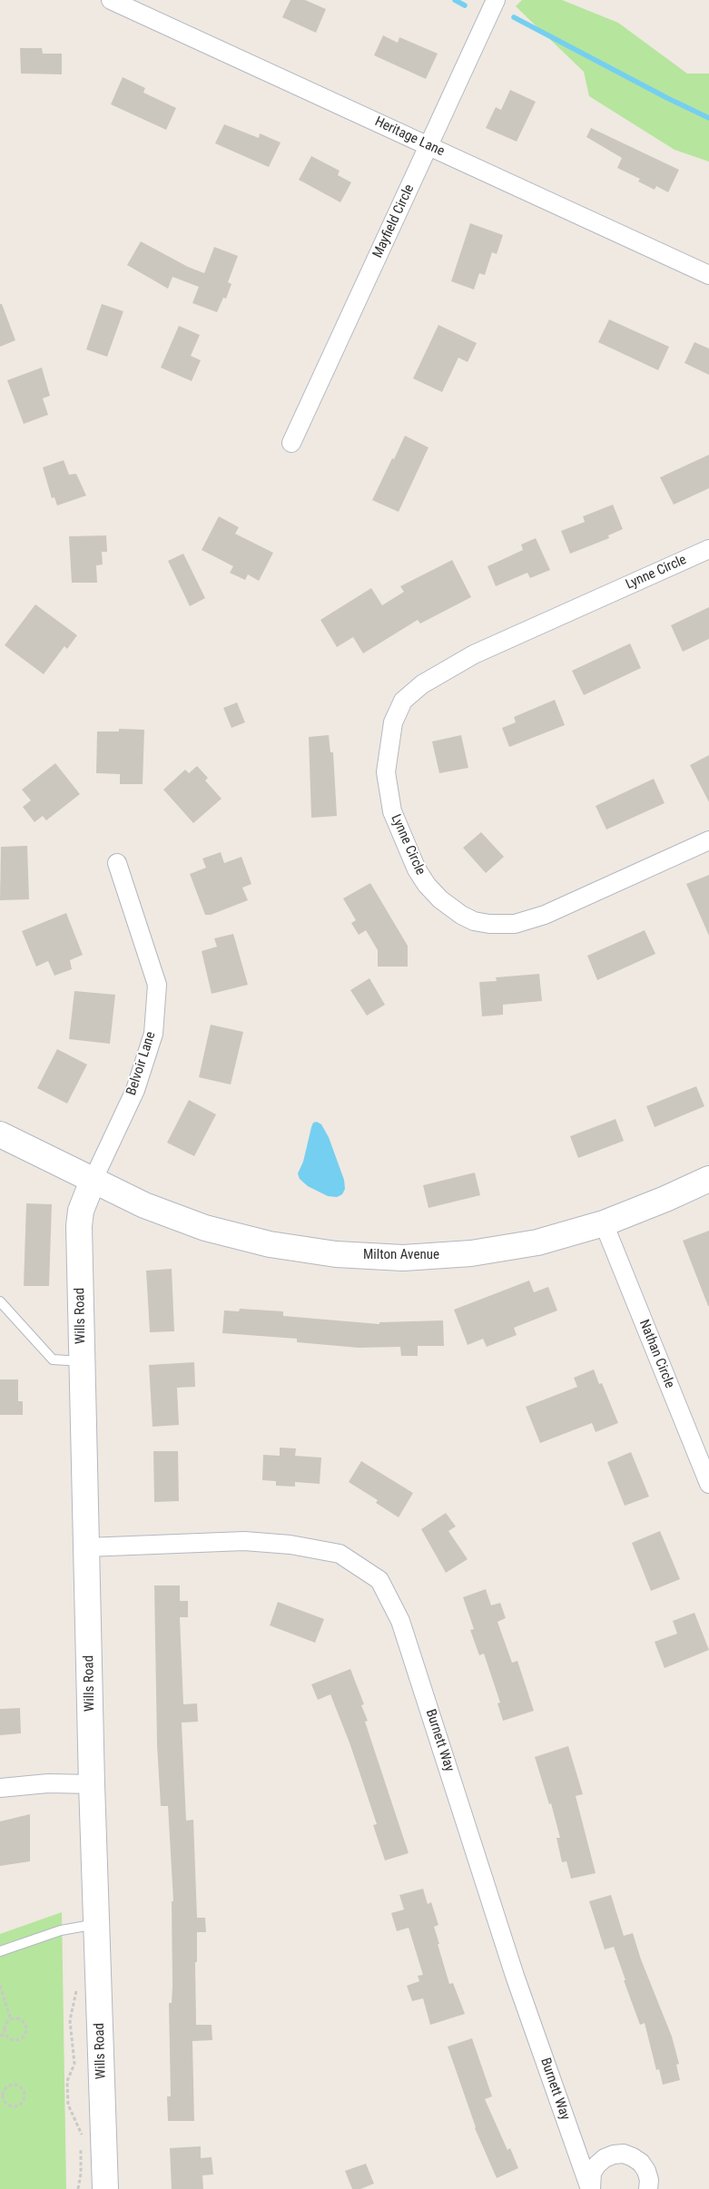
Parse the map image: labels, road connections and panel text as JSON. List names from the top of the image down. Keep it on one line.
{"streets":{"street":["Heritage Lane","Mayfield Circle","Lynne Circle","Belvoir Lane","Milton Avenue","Wills Road","Nathan Circle","Burnett Way"]},"crossings":[["Heritage Lane","Mayfield Circle"],["Belvoir Lane","Milton Avenue"],["Belvoir Lane","Wills Road"],["Milton Avenue","Wills Road"],["Milton Avenue","Nathan Circle"],["Wills Road","Burnett Way"]]}
